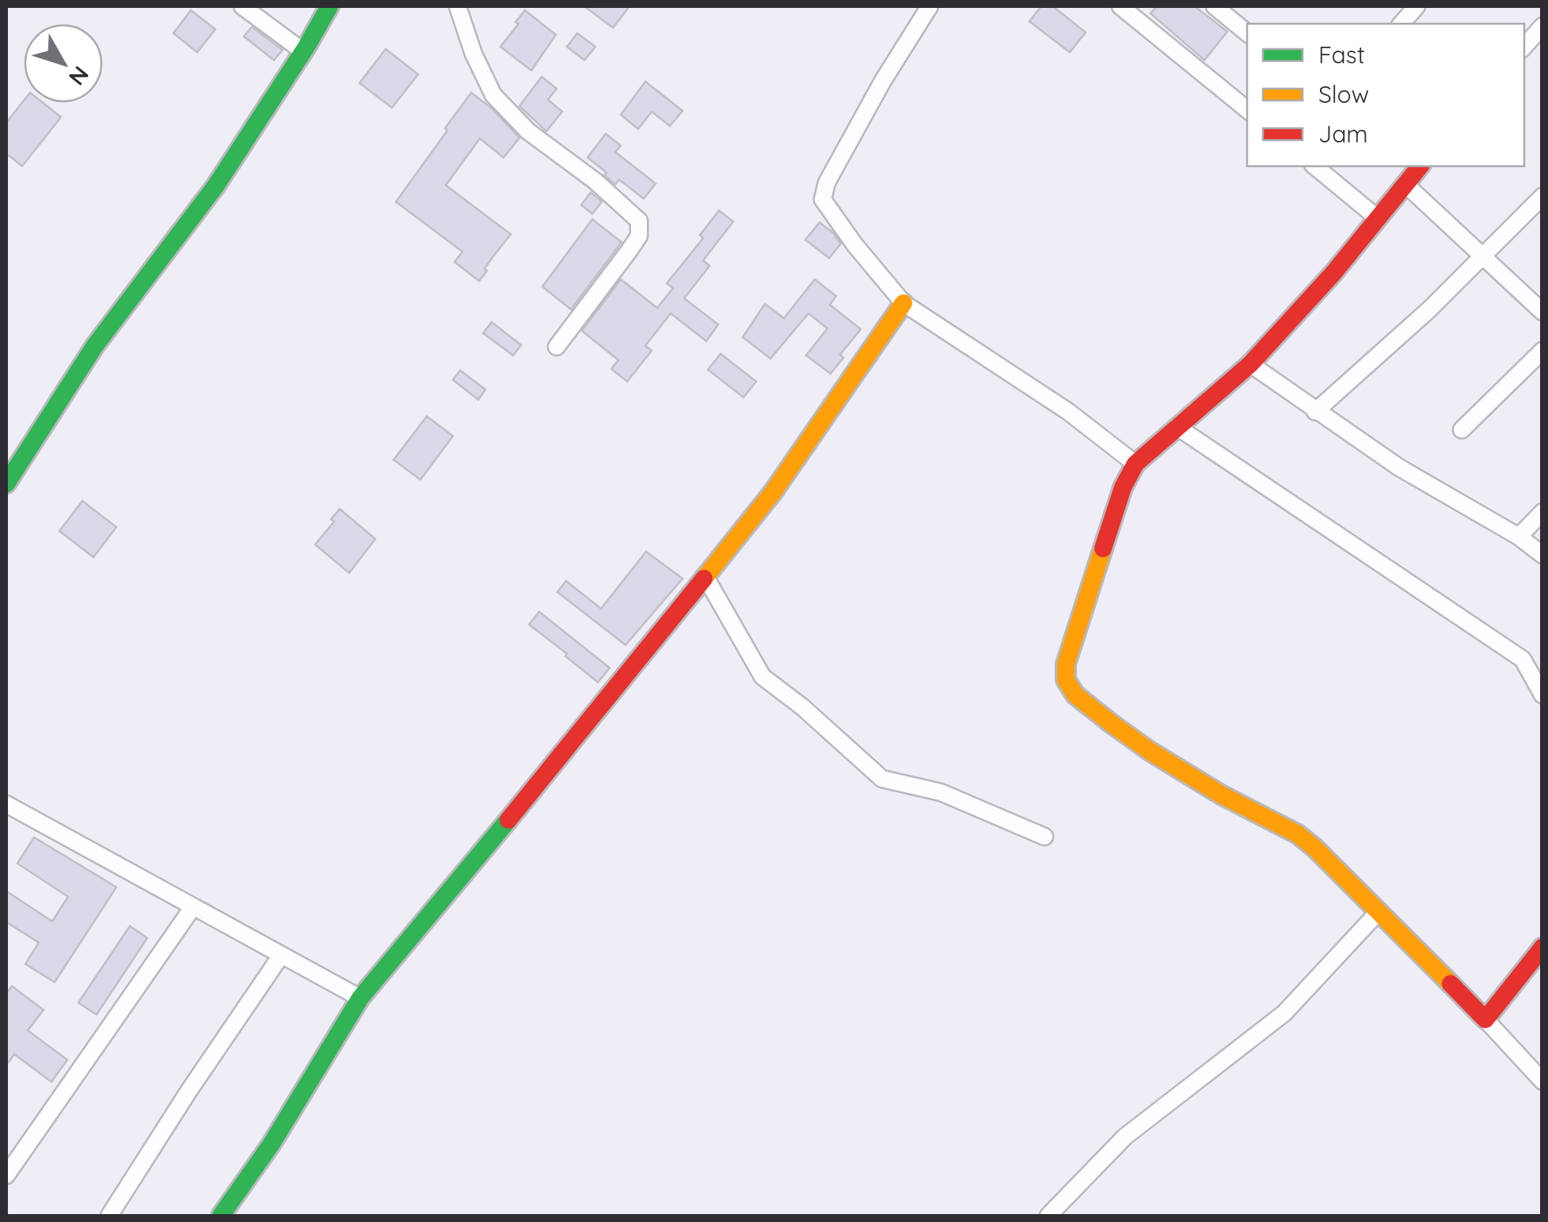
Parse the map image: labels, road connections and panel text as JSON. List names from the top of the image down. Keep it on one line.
{"legend":["Fast","Slow","Jam"],"north":"bottom right"}
